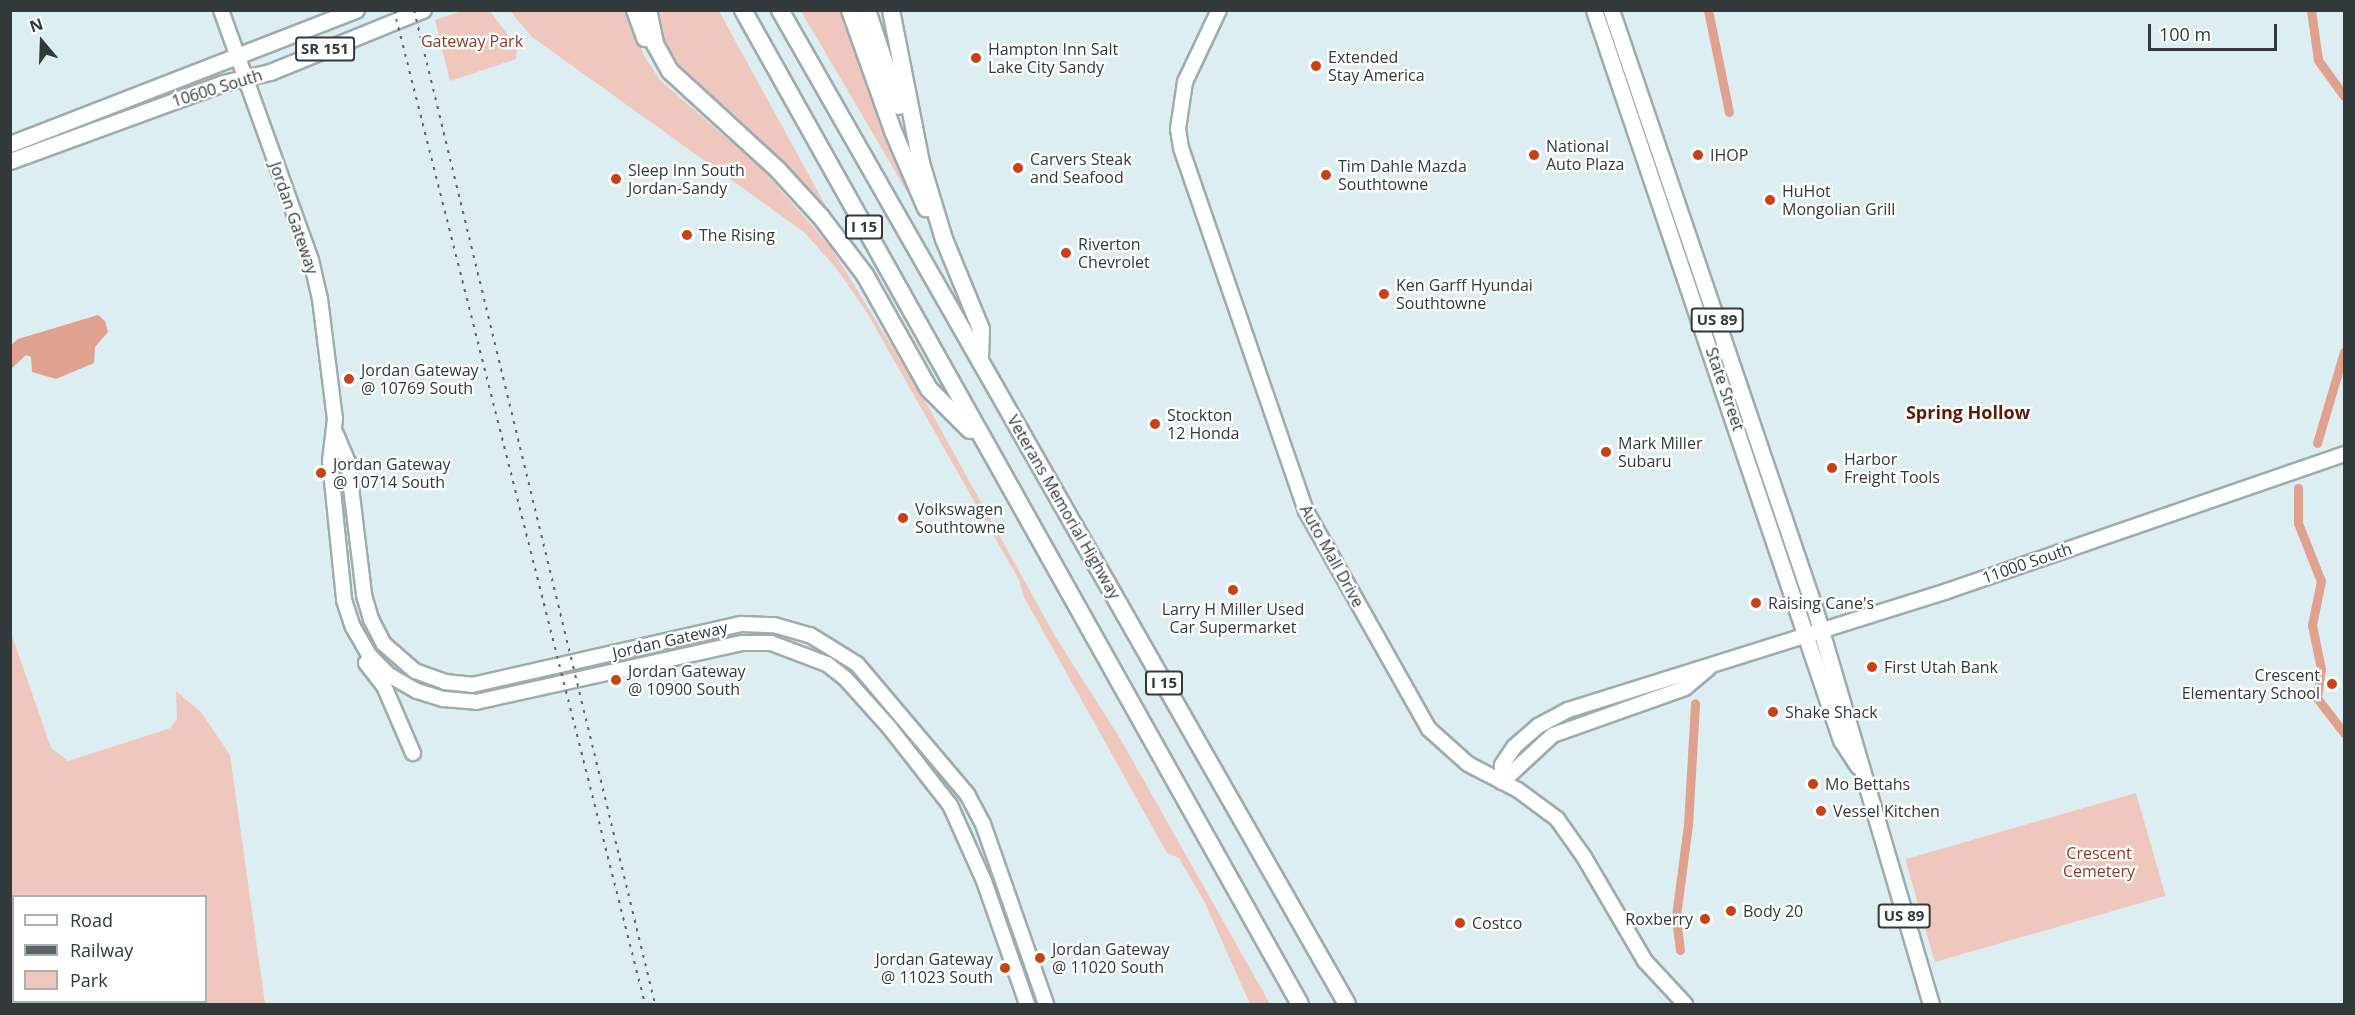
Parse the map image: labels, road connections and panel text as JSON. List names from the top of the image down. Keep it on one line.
{"streets":{"highway":["I 15","Veterans Memorial Highway"],"main road":["SR 151","10600 South","Jordan Gateway","US 89","State Street","Auto Mall Drive","11000 South"]},"crossings":[["10600 South","Jordan Gateway"],["State Street","11000 South"],["Auto Mall Drive","11000 South"]],"districts":["Spring Hollow"],"parks":["Gateway Park","Crescent Cemetery"],"places":["Hampton Inn Salt Lake City Sandy","Extended Stay America","National Auto Plaza","IHOP","Carvers Steak and Seafood","Tim Dahle Mazda Southtowne","Sleep Inn South Jordan-Sandy","HuHot Mongolian Grill","The Rising","Riverton Chevrolet","Ken Garff Hyundai Southtowne","Jordan Gateway @ 10769 South","Stockton 12 Honda","Mark Miller Subaru","Harbor Freight Tools","Jordan Gateway @ 10714 South","Volkswagen Southtowne","Larry H Miller Used Car Supermarket","Raising Cane's","First Utah Bank","Jordan Gateway @ 10900 South","Crescent Elementary School","Shake Shack","Mo Bettahs","Vessel Kitchen","Body 20","Roxberry","Costco","Jordan Gateway @ 11020 South","Jordan Gateway @ 11023 South"],"legend":["Road","Railway","Park"],"scale_bar":"100 m","north":"top"}
